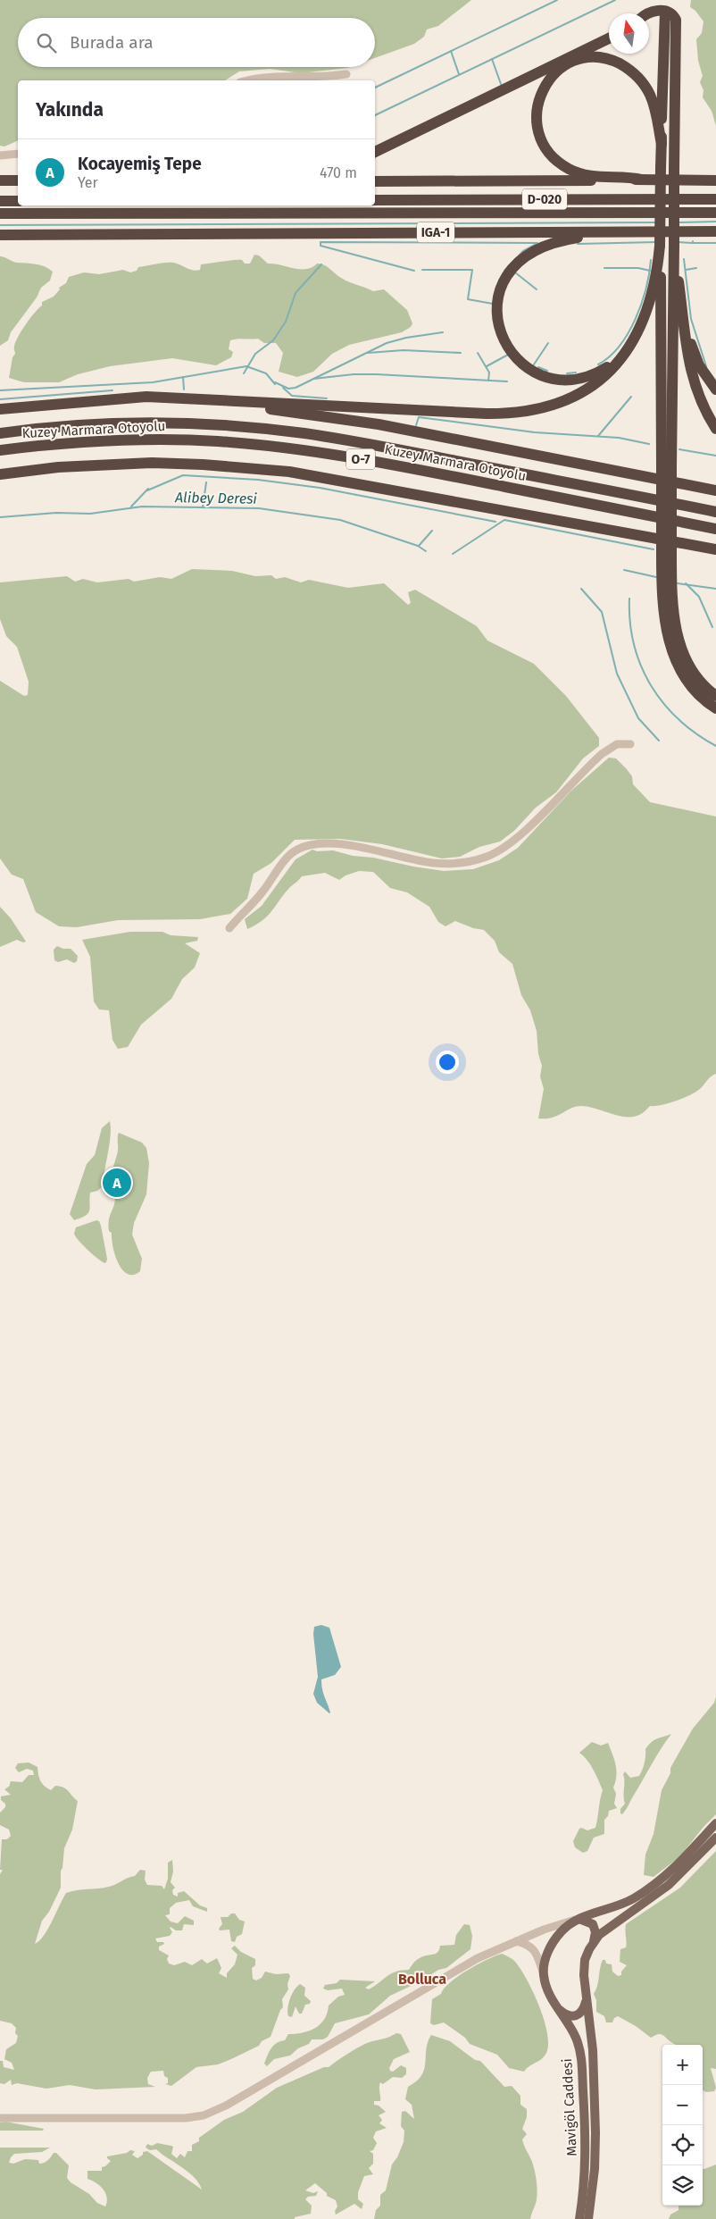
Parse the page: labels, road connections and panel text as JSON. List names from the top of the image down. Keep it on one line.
{"streets":{"highway":["D-020","IGA-1","Kuzey Marmara Otoyolu","O-7"],"main road":["Mavigöl Caddesi"]},"districts":["Bolluca"],"water":["Alibey Deresi"],"north":"top","page":{"search":"Burada ara","heading":"Yakında","list":[{"mark":"A","name":"Kocayemiş Tepe","note":"Yer","value":"470 m"}],"pins":"A","map_buttons":["+","−"]}}
